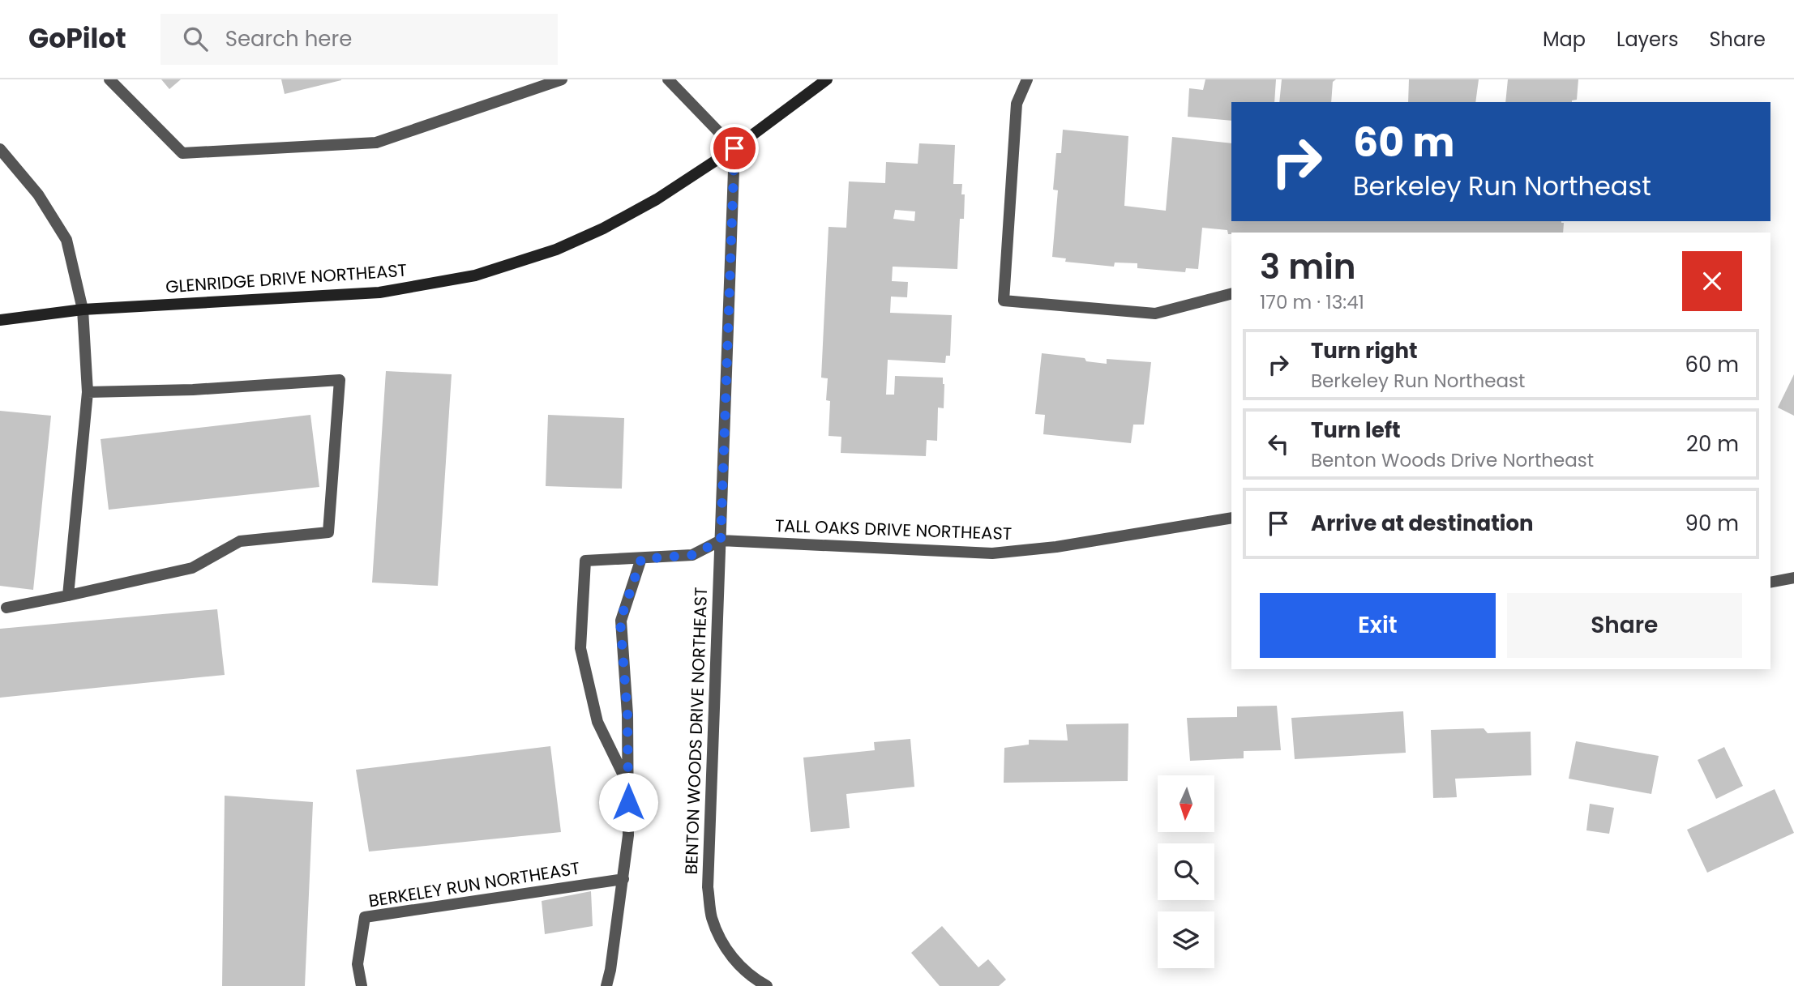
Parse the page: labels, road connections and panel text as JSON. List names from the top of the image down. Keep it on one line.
{"streets":{"main road":["GLENRIDGE DRIVE NORTHEAST"],"street":["TALL OAKS DRIVE NORTHEAST","BENTON WOODS DRIVE NORTHEAST","BERKELEY RUN NORTHEAST"]},"crossings":[["GLENRIDGE DRIVE NORTHEAST","BENTON WOODS DRIVE NORTHEAST"],["TALL OAKS DRIVE NORTHEAST","BENTON WOODS DRIVE NORTHEAST"]],"north":"bottom","page":{"header":"GoPilot","search":"Search here","nav":["Map","Layers","Share"],"turn":["60 m","Berkeley Run Northeast"],"heading":["3 min","170 m · 13:41"],"list":[{"name":"Turn right","note":"Berkeley Run Northeast","value":"60 m"},{"name":"Turn left","note":"Benton Woods Drive Northeast","value":"20 m"},{"name":"Arrive at destination","value":"90 m"}],"buttons":["Exit","Share"]}}
